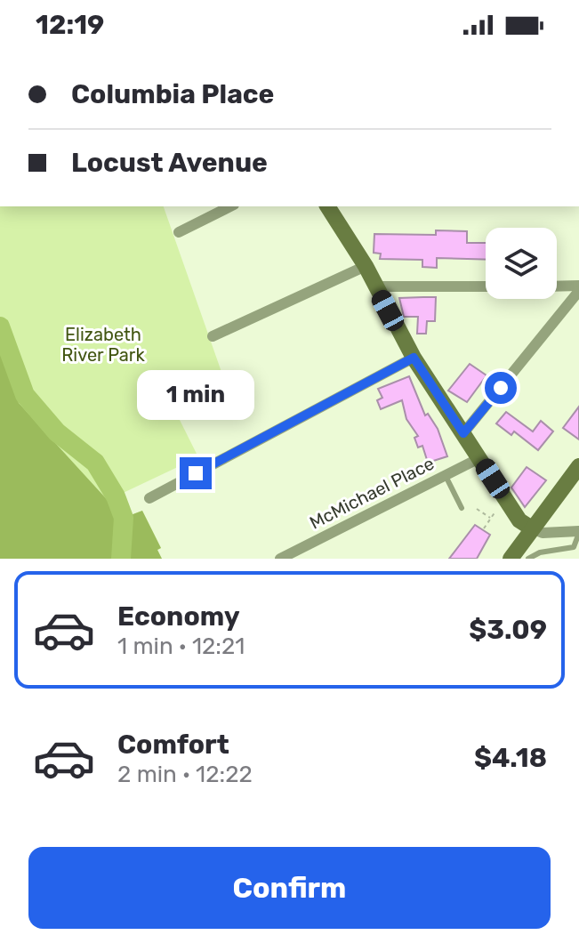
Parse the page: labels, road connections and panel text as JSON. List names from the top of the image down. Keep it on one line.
{"streets":{"street":["McMichael Place"]},"parks":["Elizabeth River Park"],"page":{"status":"12:19","banner":["Columbia Place","Locust Avenue"],"bubble":"1 min","list":[{"name":"Economy","note":"1 min · 12:21","value":"$3.09"},{"name":"Comfort","note":"2 min · 12:22","value":"$4.18"}],"buttons":"Confirm"}}
